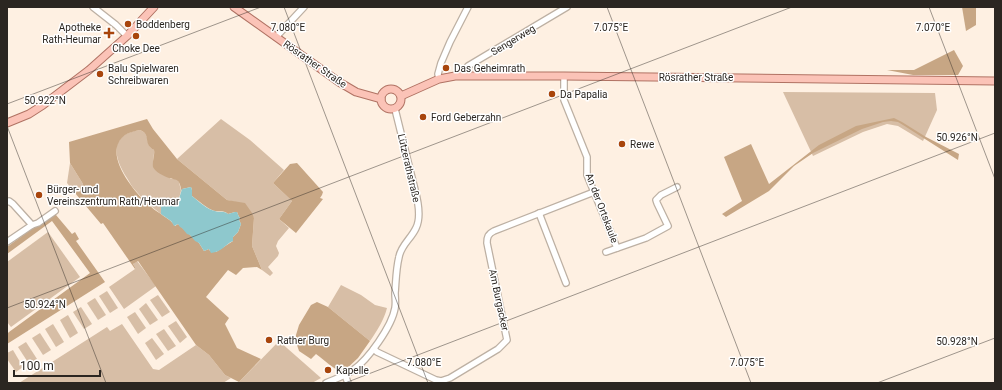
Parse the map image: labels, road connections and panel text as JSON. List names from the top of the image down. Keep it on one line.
{"streets":{"main road":["Rösrather Straße"],"street":["Sengerweg","Lützerathstraße","An der Ortskaule","Am Burgacker"]},"crossings":[["Sengerweg","Rösrather Straße"],["Rösrather Straße","Lützerathstraße"],["Rösrather Straße","An der Ortskaule"],["Lützerathstraße","Am Burgacker"],["An der Ortskaule","Am Burgacker"]],"places":{"other":["Boddenberg","Choke Dee","Das Geheimrath","Balu Spielwaren Schreibwaren","Da Papalia","Ford Geberzahn","Rewe","Bürger- und Vereinszentrum Rath/Heumar","Rather Burg","Kapelle"],"health":["Apotheke Rath-Heumar"]},"scale_bar":"100 m","coordinates":["7.080°E","7.075°E","7.070°E","50.922°N","50.926°N","50.924°N","50.928°N"]}
